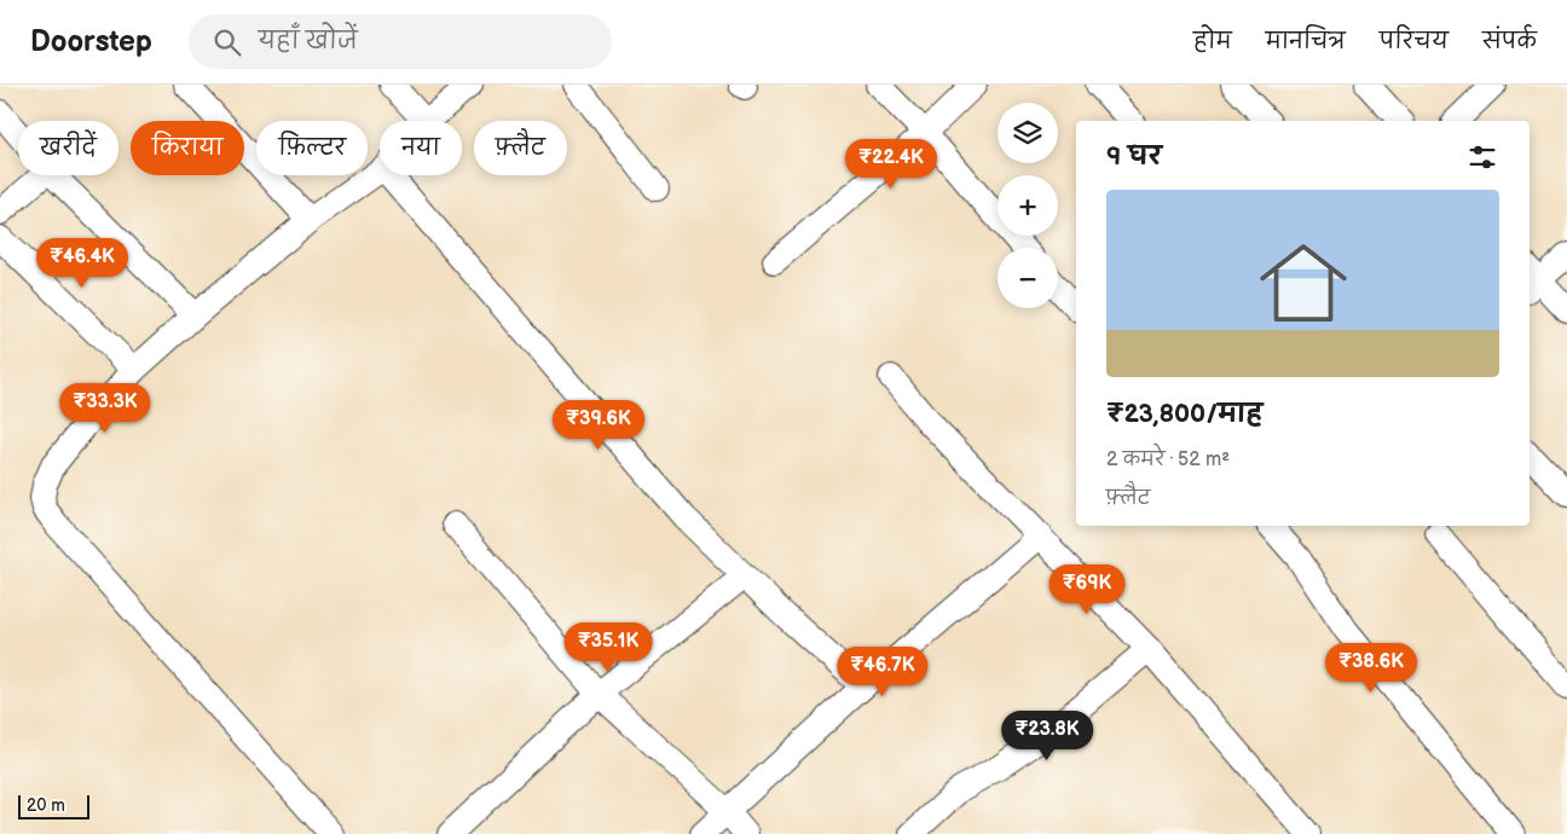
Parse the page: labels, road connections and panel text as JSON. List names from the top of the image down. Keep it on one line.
{"scale_bar":"20 m","page":{"header":"Doorstep","search":"यहाँ खोजें","nav":["होम","मानचित्र","परिचय","संपर्क"],"map_buttons":["+","−"],"chip":["खरीदें","किराया","फ़िल्टर","नया","फ़्लैट"],"heading":"9 घर","price":["₹22.4K","₹46.4K","₹33.3K","₹39.6K","₹69K","₹35.1K","₹38.6K","₹46.7K","₹23.8K"],"list":[{"name":"₹23,800/माह","note":"2 कमरे · 52 m² · फ़्लैट"}],"scale":"20 m"}}
